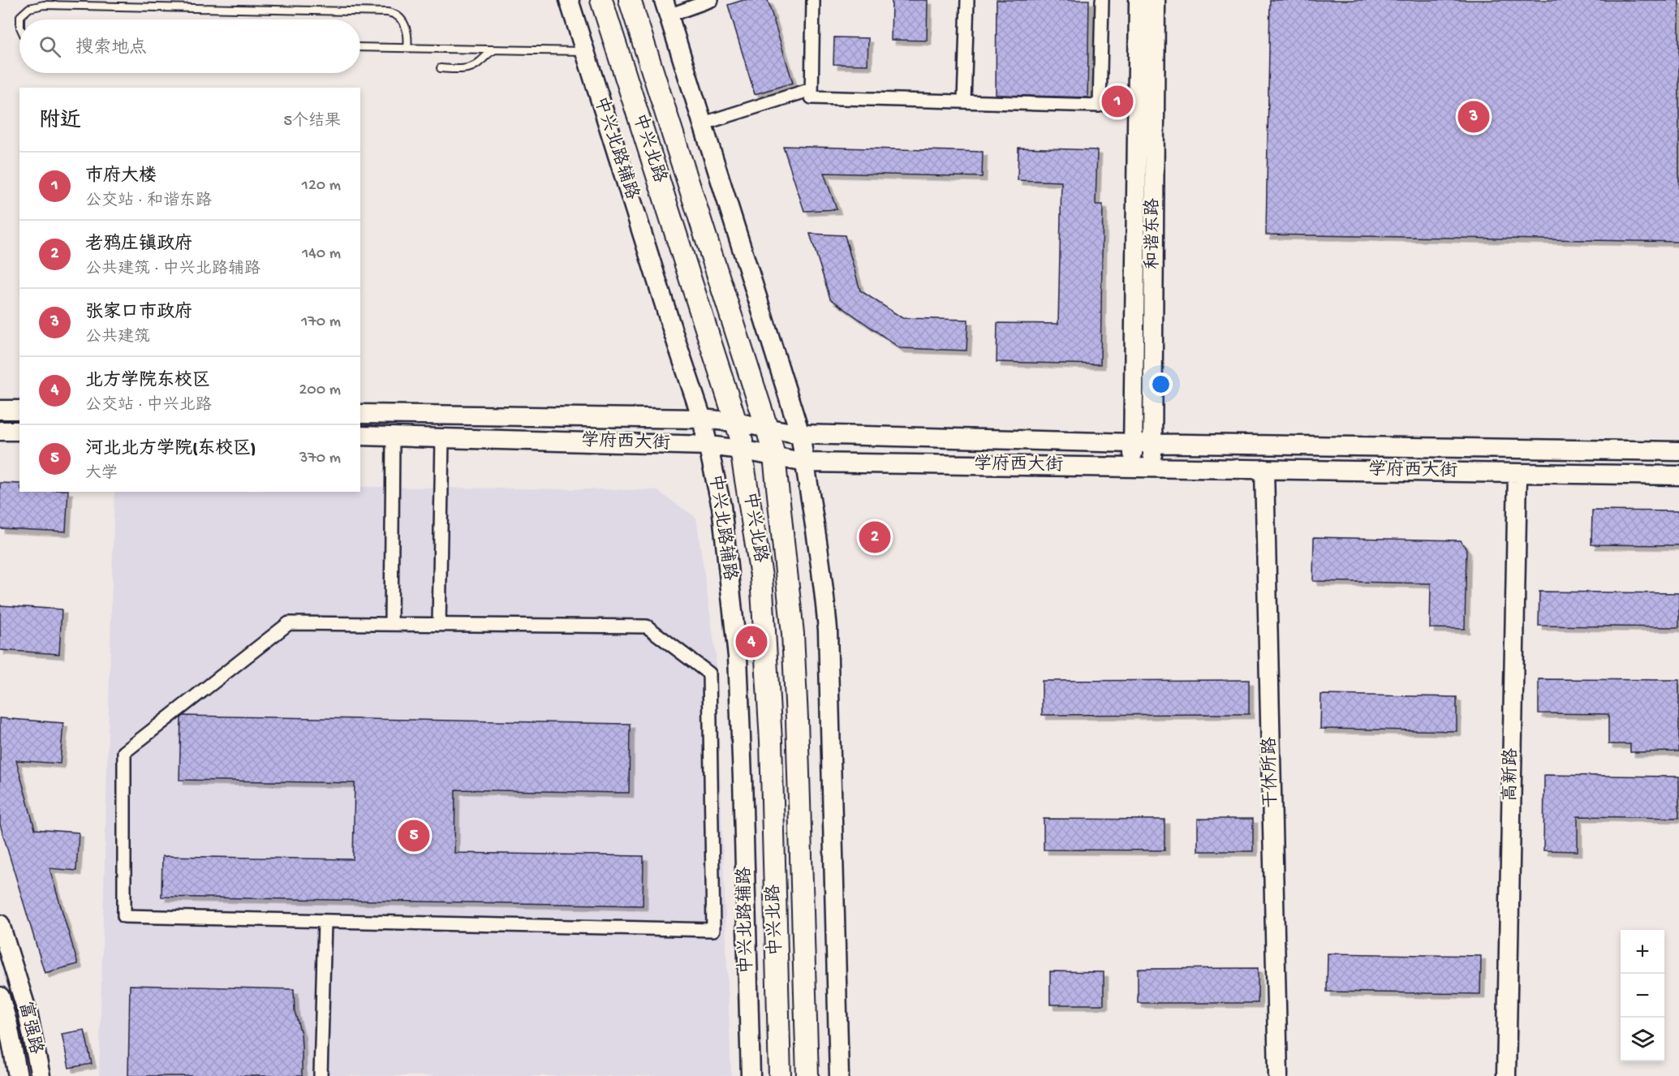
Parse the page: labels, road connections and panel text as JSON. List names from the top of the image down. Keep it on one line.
{"streets":{"main road":["中兴北路"],"street":["中兴北路辅路","和谐东路","学府西大街","干休所路","高新路","富强路"]},"crossings":[["中兴北路辅路","学府西大街"],["中兴北路","学府西大街"],["和谐东路","学府西大街"],["学府西大街","干休所路"],["学府西大街","高新路"]],"page":{"search":"搜索地点","pins":["1","3","2","4","5"],"heading":["附近","5个结果"],"list":[{"mark":"1","name":"市府大楼","note":"公交站 · 和谐东路","value":"120 m"},{"mark":"2","name":"老鸦庄镇政府","note":"公共建筑 · 中兴北路辅路","value":"140 m"},{"mark":"3","name":"张家口市政府","note":"公共建筑","value":"170 m"},{"mark":"4","name":"北方学院东校区","note":"公交站 · 中兴北路","value":"200 m"},{"mark":"5","name":"河北北方学院(东校区)","note":"大学","value":"370 m"}],"map_buttons":["+","−"]}}
